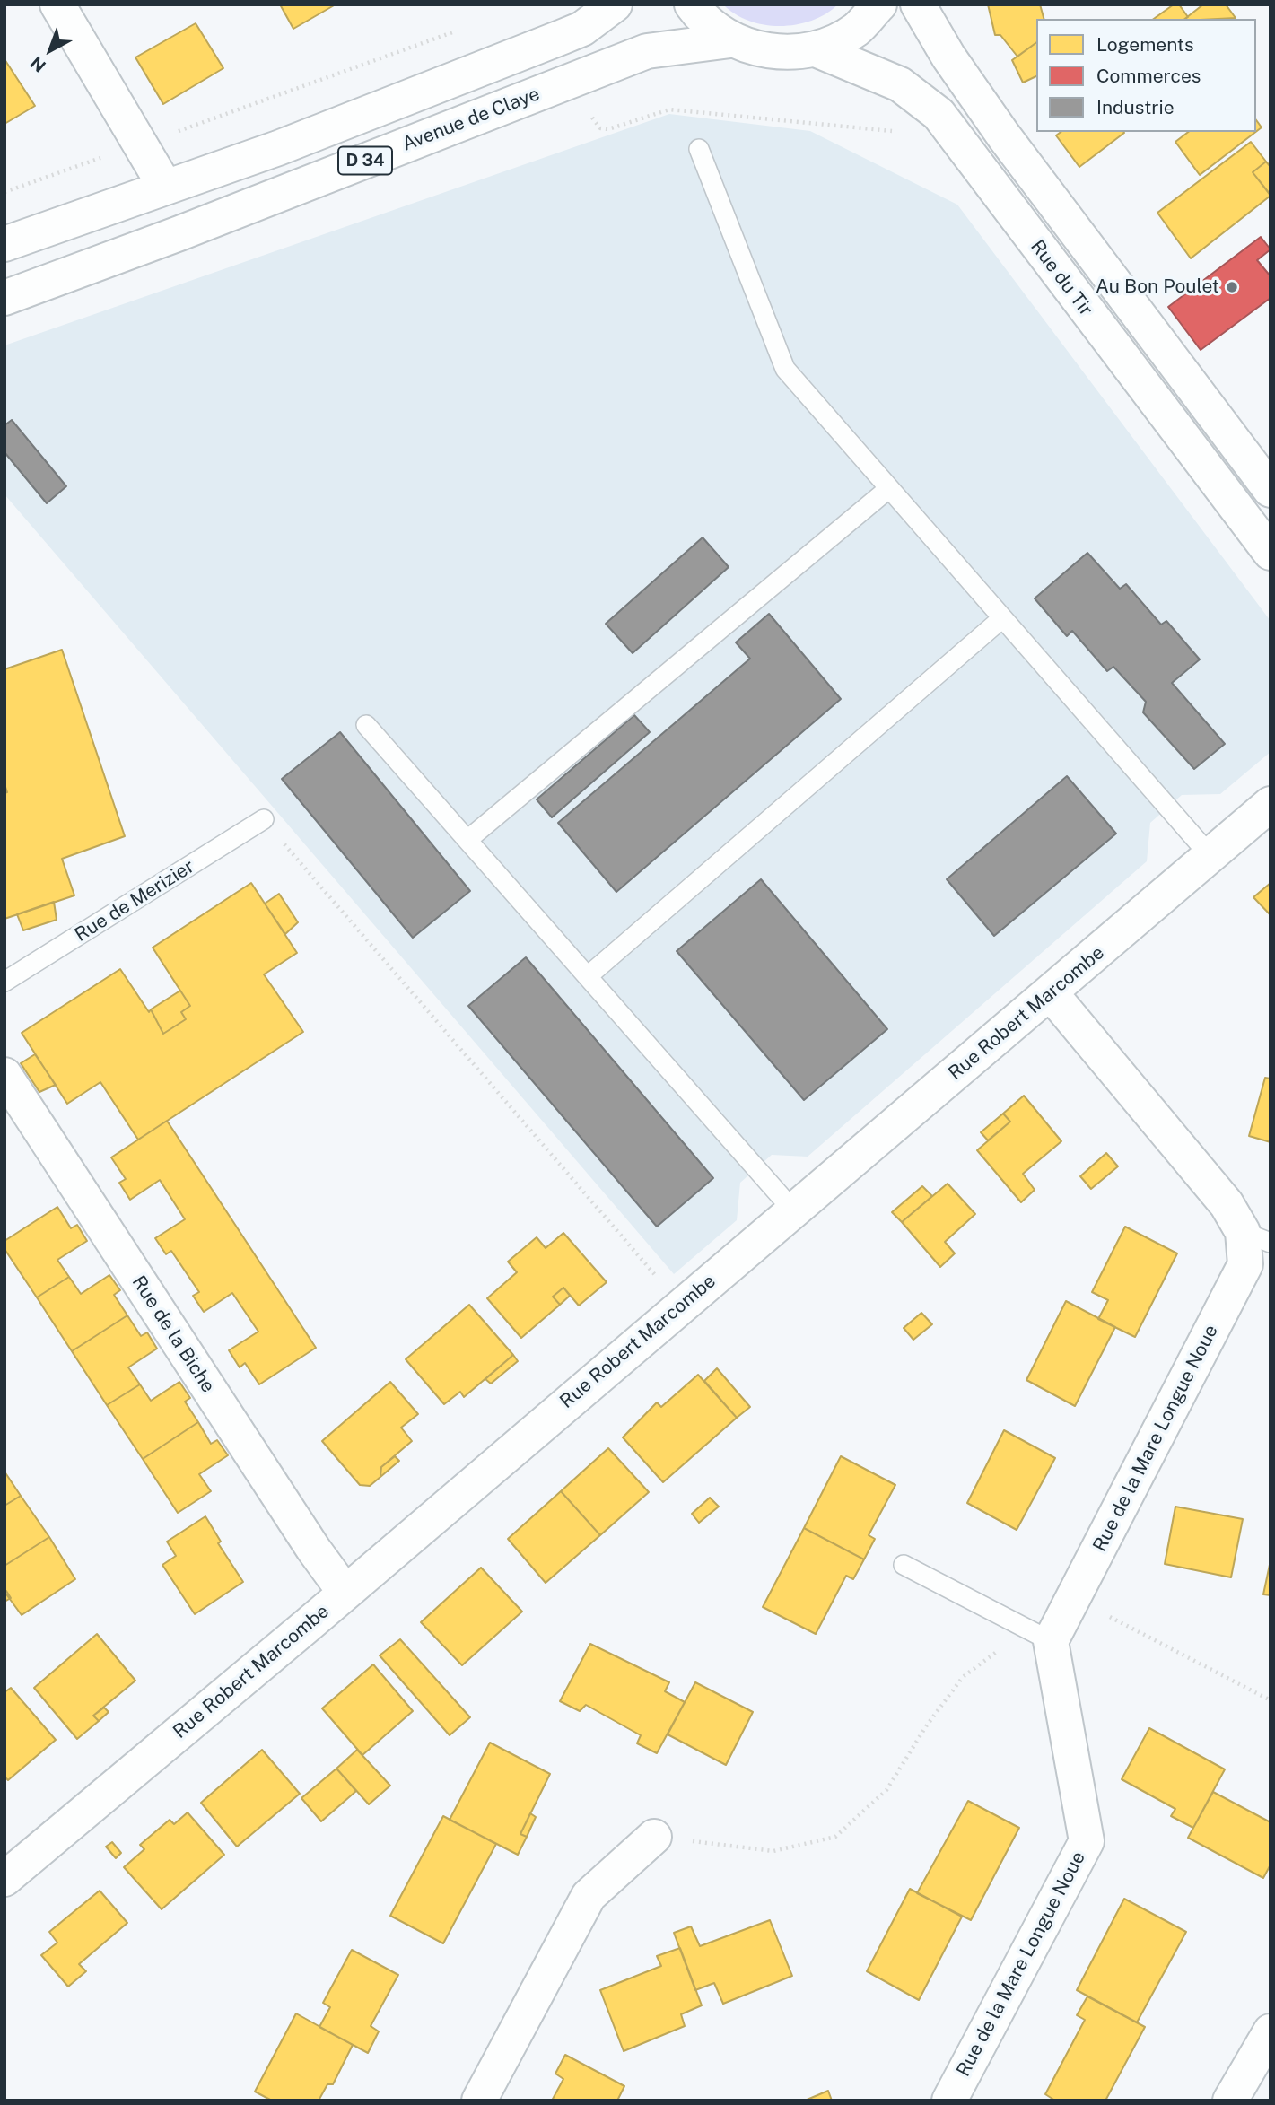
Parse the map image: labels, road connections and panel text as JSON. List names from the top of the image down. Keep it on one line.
{"streets":{"street":["Avenue de Claye","D 34","Rue du Tir","Rue Robert Marcombe","Rue de la Biche","Rue de la Mare Longue Noue"],"lane":["Rue de Merizier"]},"crossings":[["Rue Robert Marcombe","Rue de la Biche"],["Rue Robert Marcombe","Rue de la Mare Longue Noue"]],"places":["Au Bon Poulet"],"legend":["Logements","Commerces","Industrie"],"north":"bottom left"}
